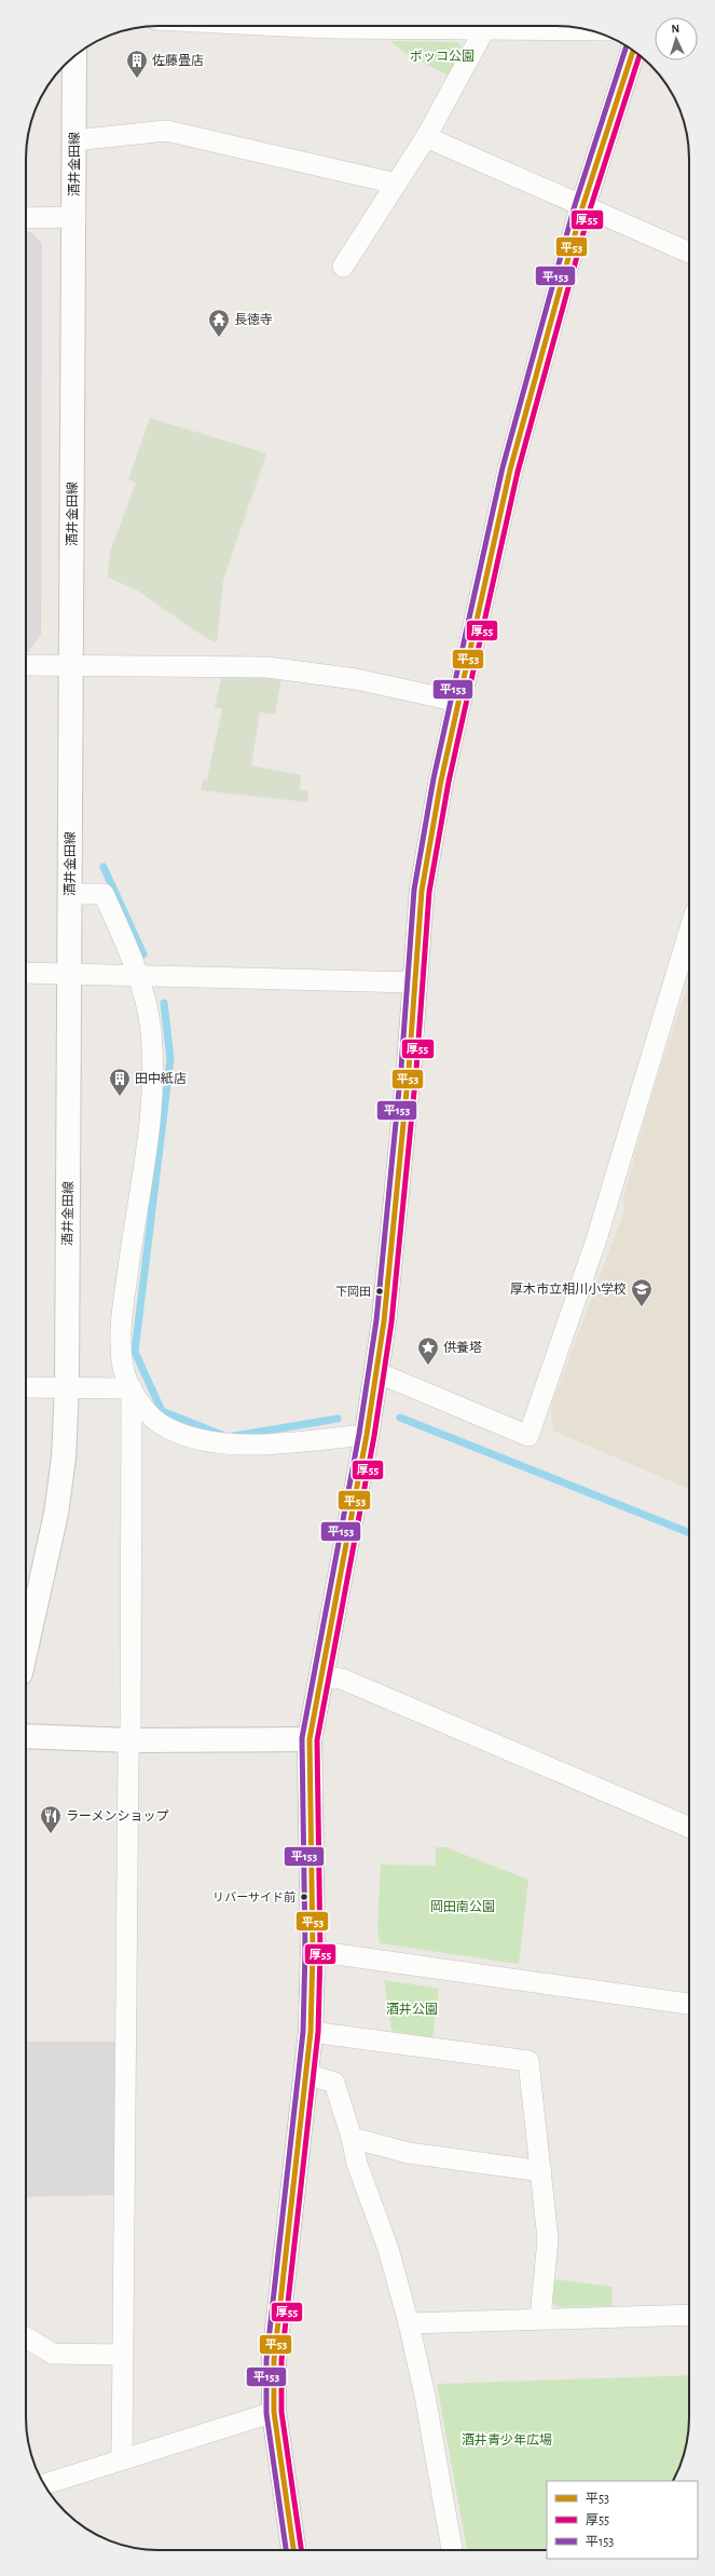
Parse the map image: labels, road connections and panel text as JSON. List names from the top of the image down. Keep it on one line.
{"streets":{"street":["酒井金田線"]},"parks":["ボッコ公園","岡田南公園","酒井公園","酒井青少年広場"],"places":{"building":["佐藤畳店","田中紙店"],"temple":["長徳寺"],"other":["下岡田","リバーサイド前"],"school or university":["厚木市立相川小学校"],"place":["供養塔"],"restaurant":["ラーメンショップ"]},"lines":["transit line 平153","transit line 平53","transit line 厚55"],"legend":["平53","厚55","平153"],"north":"top"}
